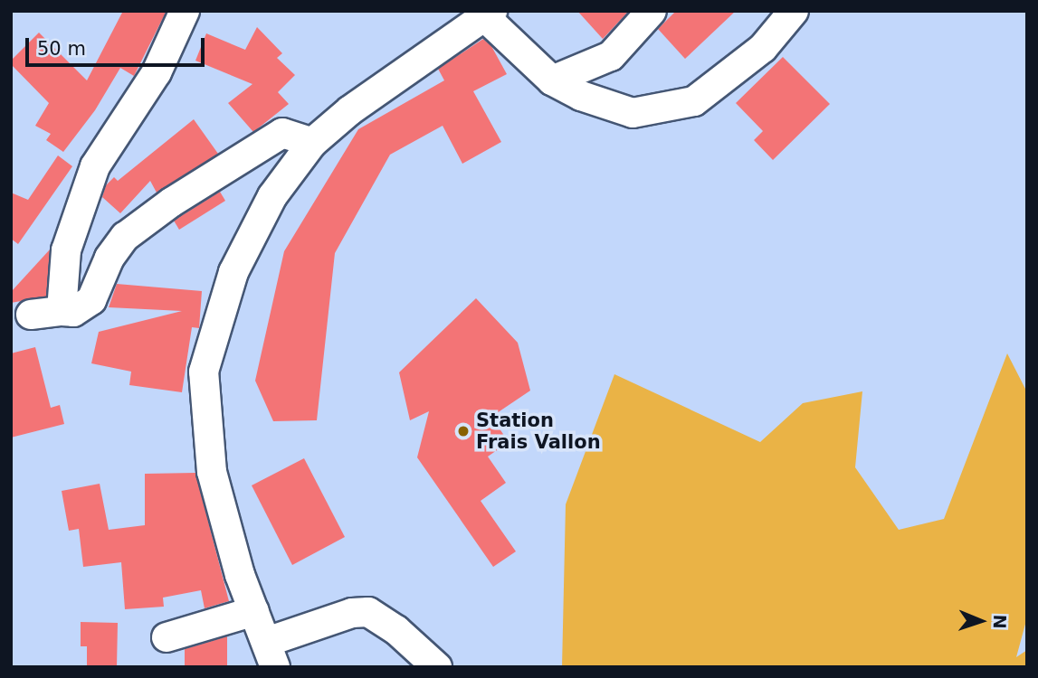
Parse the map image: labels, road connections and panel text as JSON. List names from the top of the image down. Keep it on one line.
{"places":["Station Frais Vallon"],"scale_bar":"50 m","north":"right"}
